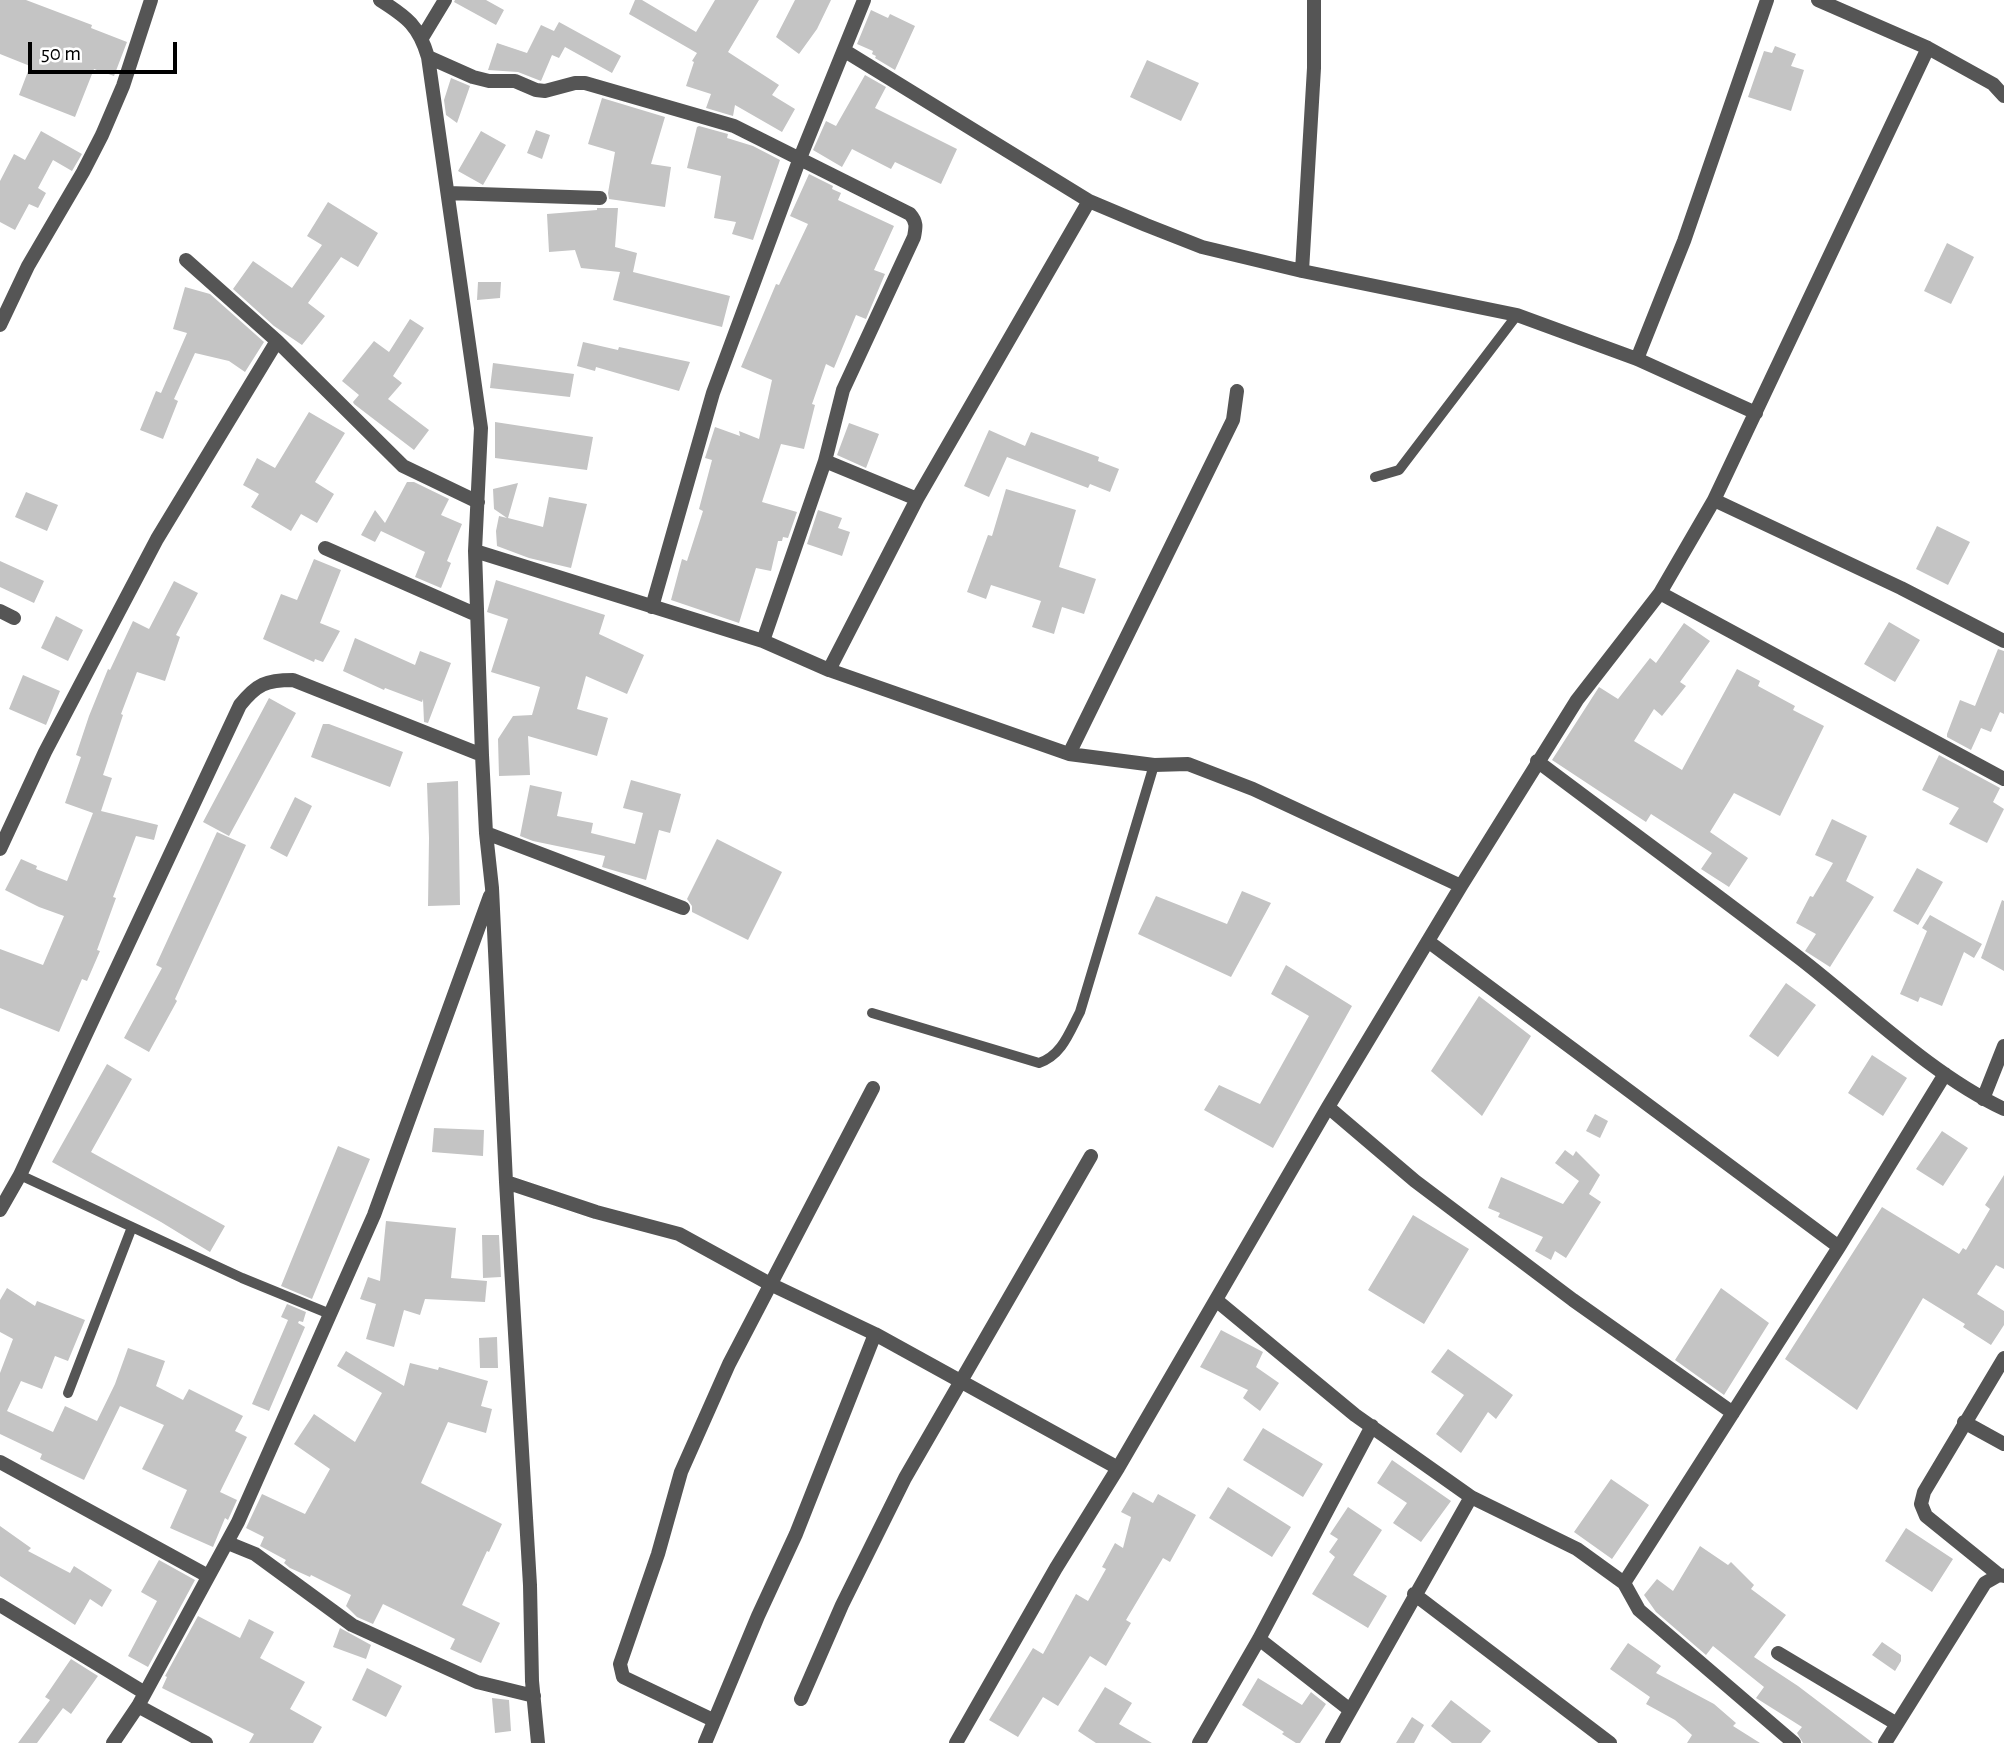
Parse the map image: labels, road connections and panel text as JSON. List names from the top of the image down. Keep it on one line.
{"scale_bar":"50 m"}
